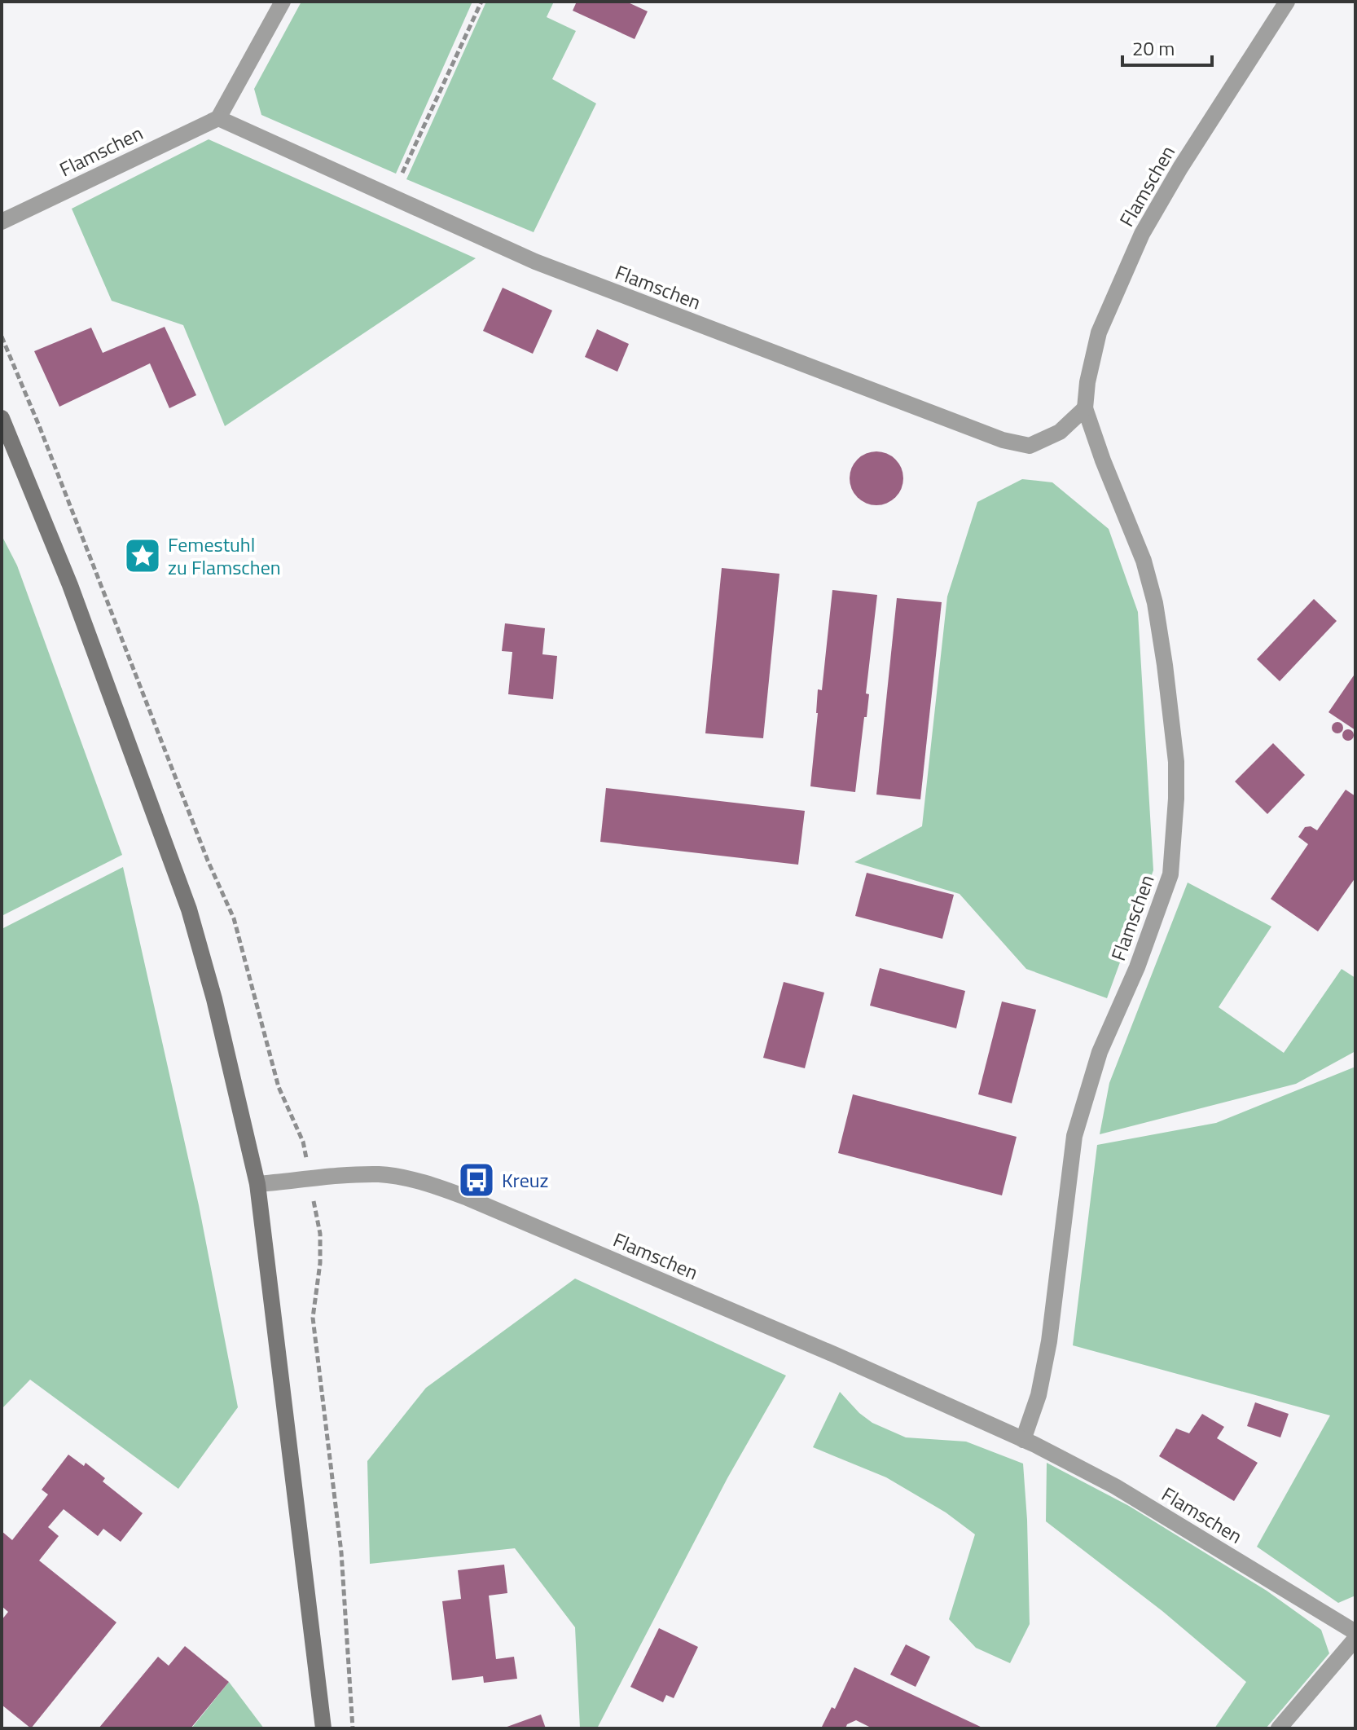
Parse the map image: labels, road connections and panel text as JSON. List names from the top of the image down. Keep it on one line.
{"streets":{"street":["Flamschen"]},"places":{"place":["Femestuhl zu Flamschen"],"bus stop":["Kreuz"]},"scale_bar":"20 m"}
